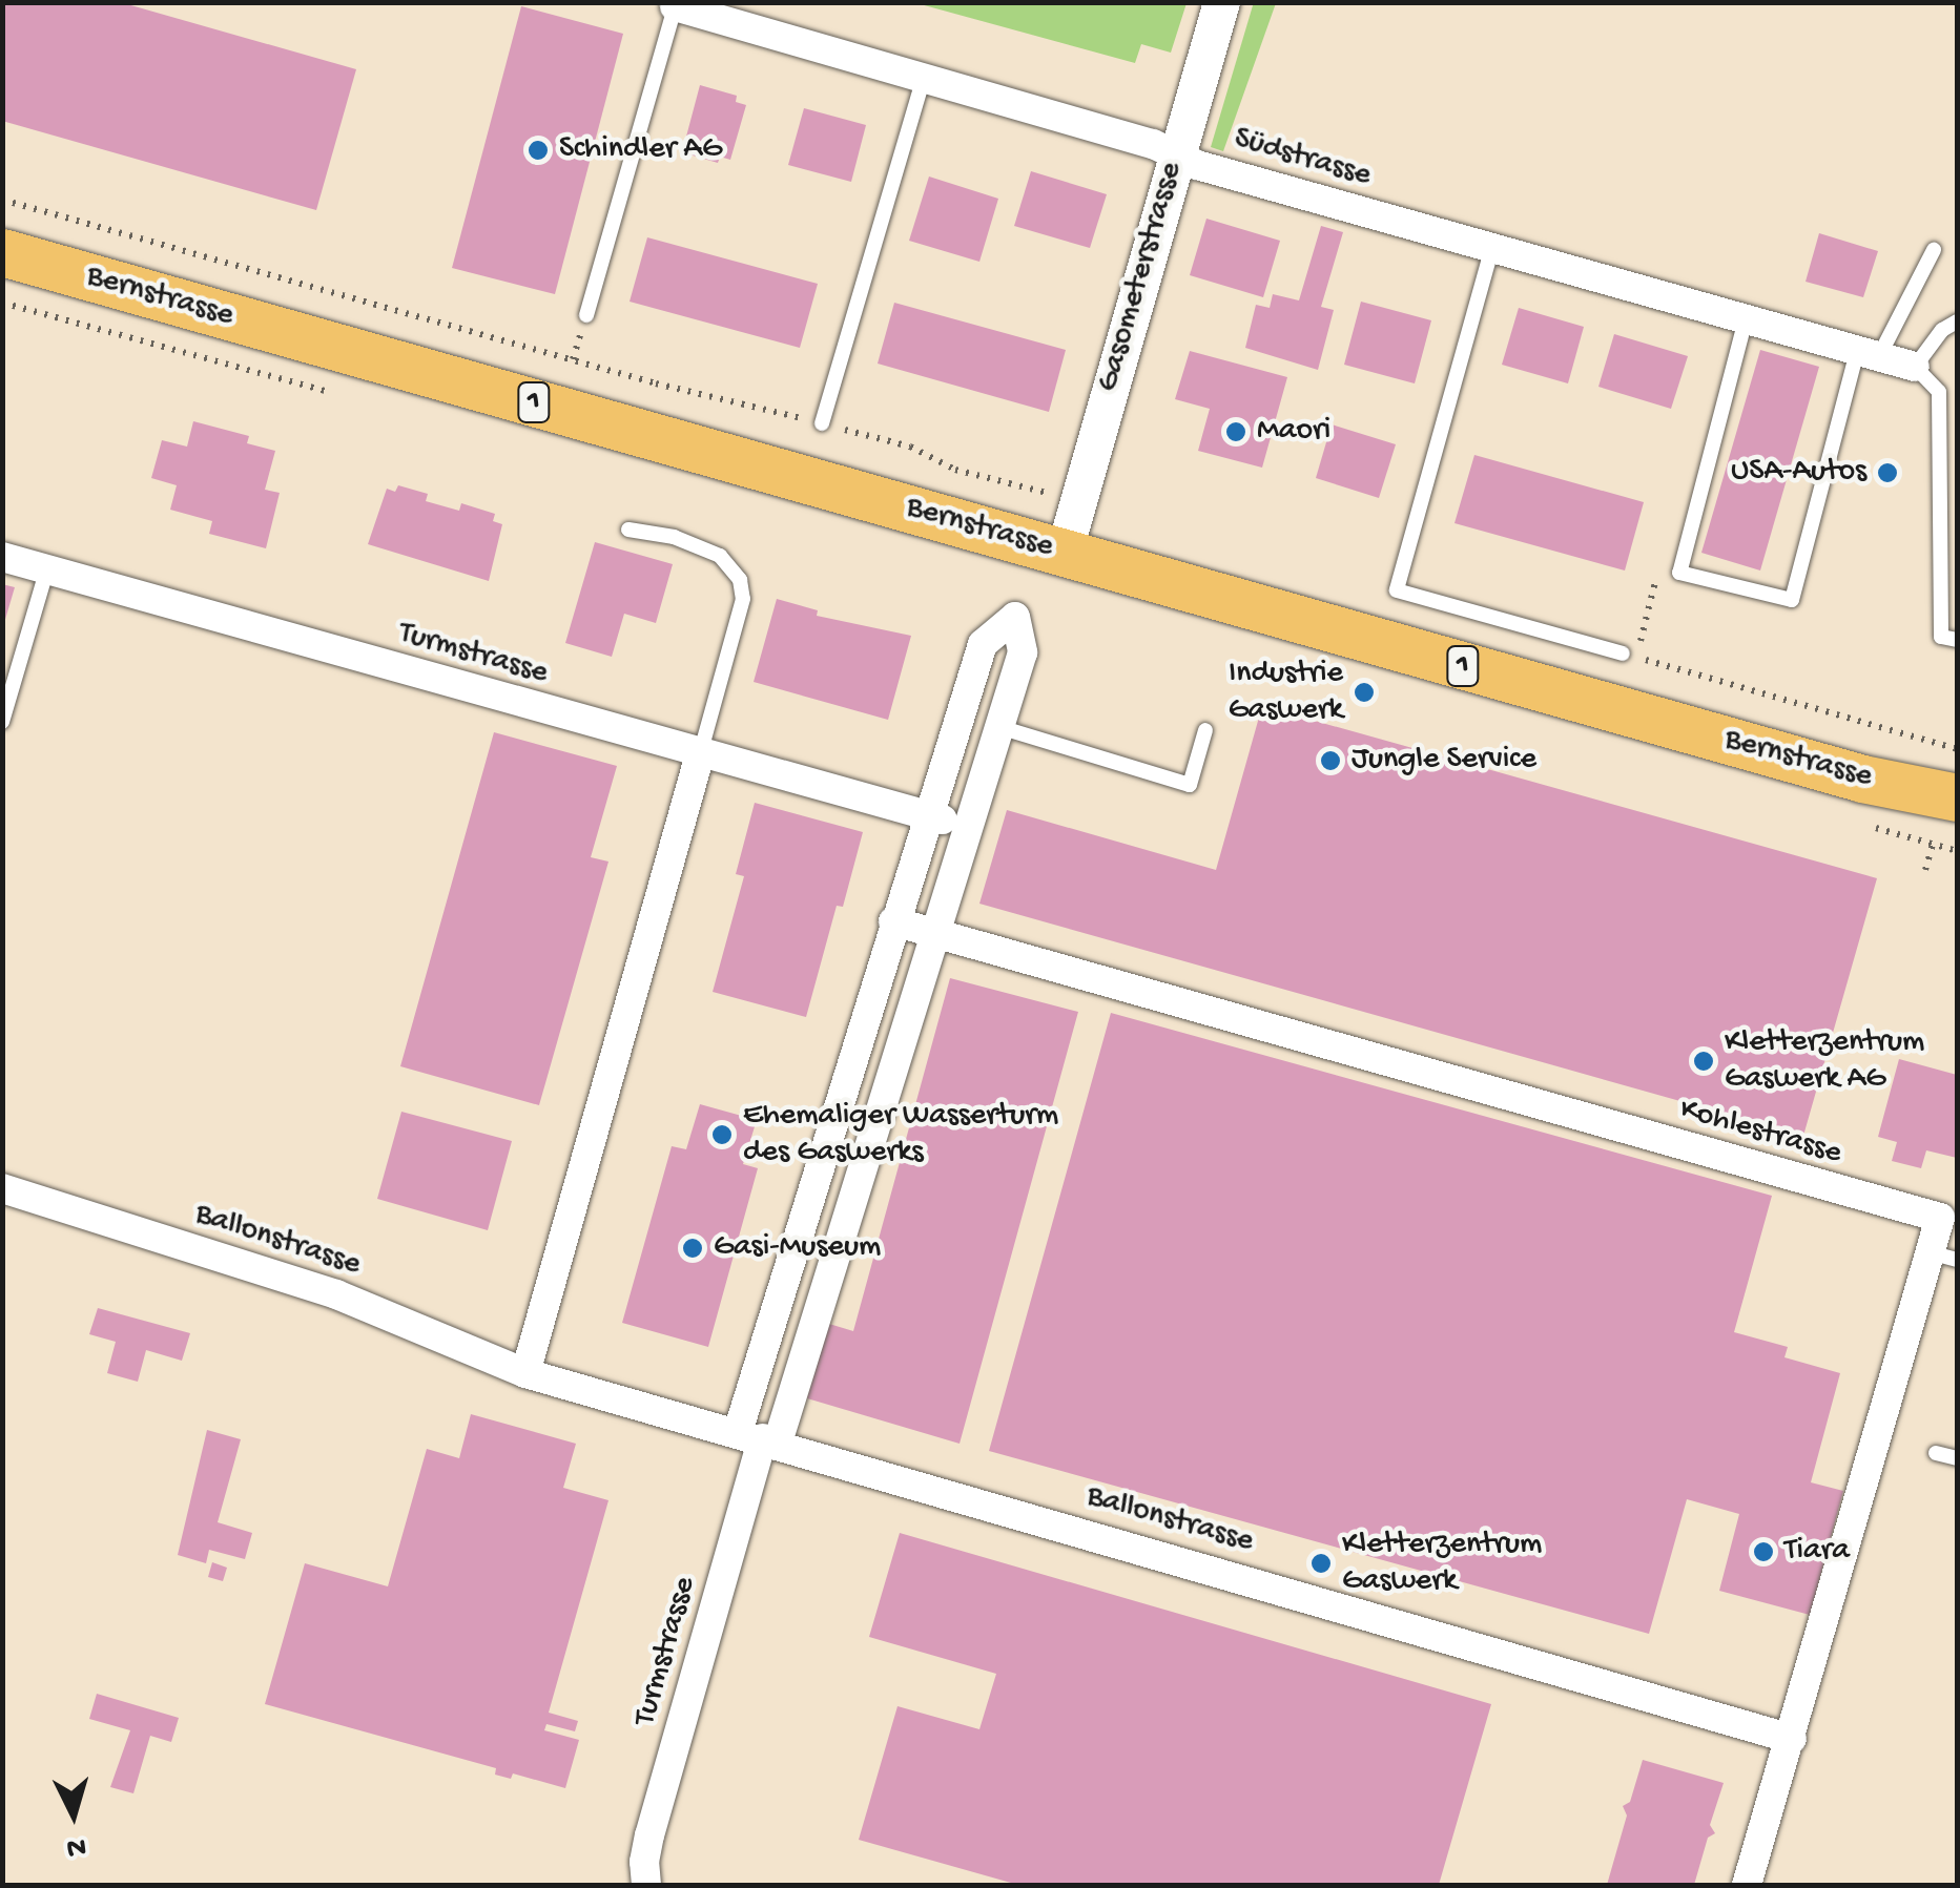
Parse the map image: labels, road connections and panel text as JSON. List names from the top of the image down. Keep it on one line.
{"streets":{"main road":["Bernstrasse","1"],"street":["Südstrasse","Gasometerstrasse","Turmstrasse","Kohlestrasse","Ballonstrasse"]},"crossings":[["Südstrasse","Gasometerstrasse"],["Gasometerstrasse","Bernstrasse"],["Turmstrasse","Kohlestrasse"],["Turmstrasse","Ballonstrasse"],["Kohlestrasse","Ballonstrasse"]],"places":["Schindler AG","Maori","USA-Autos","Industrie Gaswerk","Jungle Service","Kletterzentrum Gaswerk AG","Ehemaliger Wasserturm des Gaswerks","Gasi-Museum","Tiara","Kletterzentrum Gaswerk"],"north":"bottom"}
